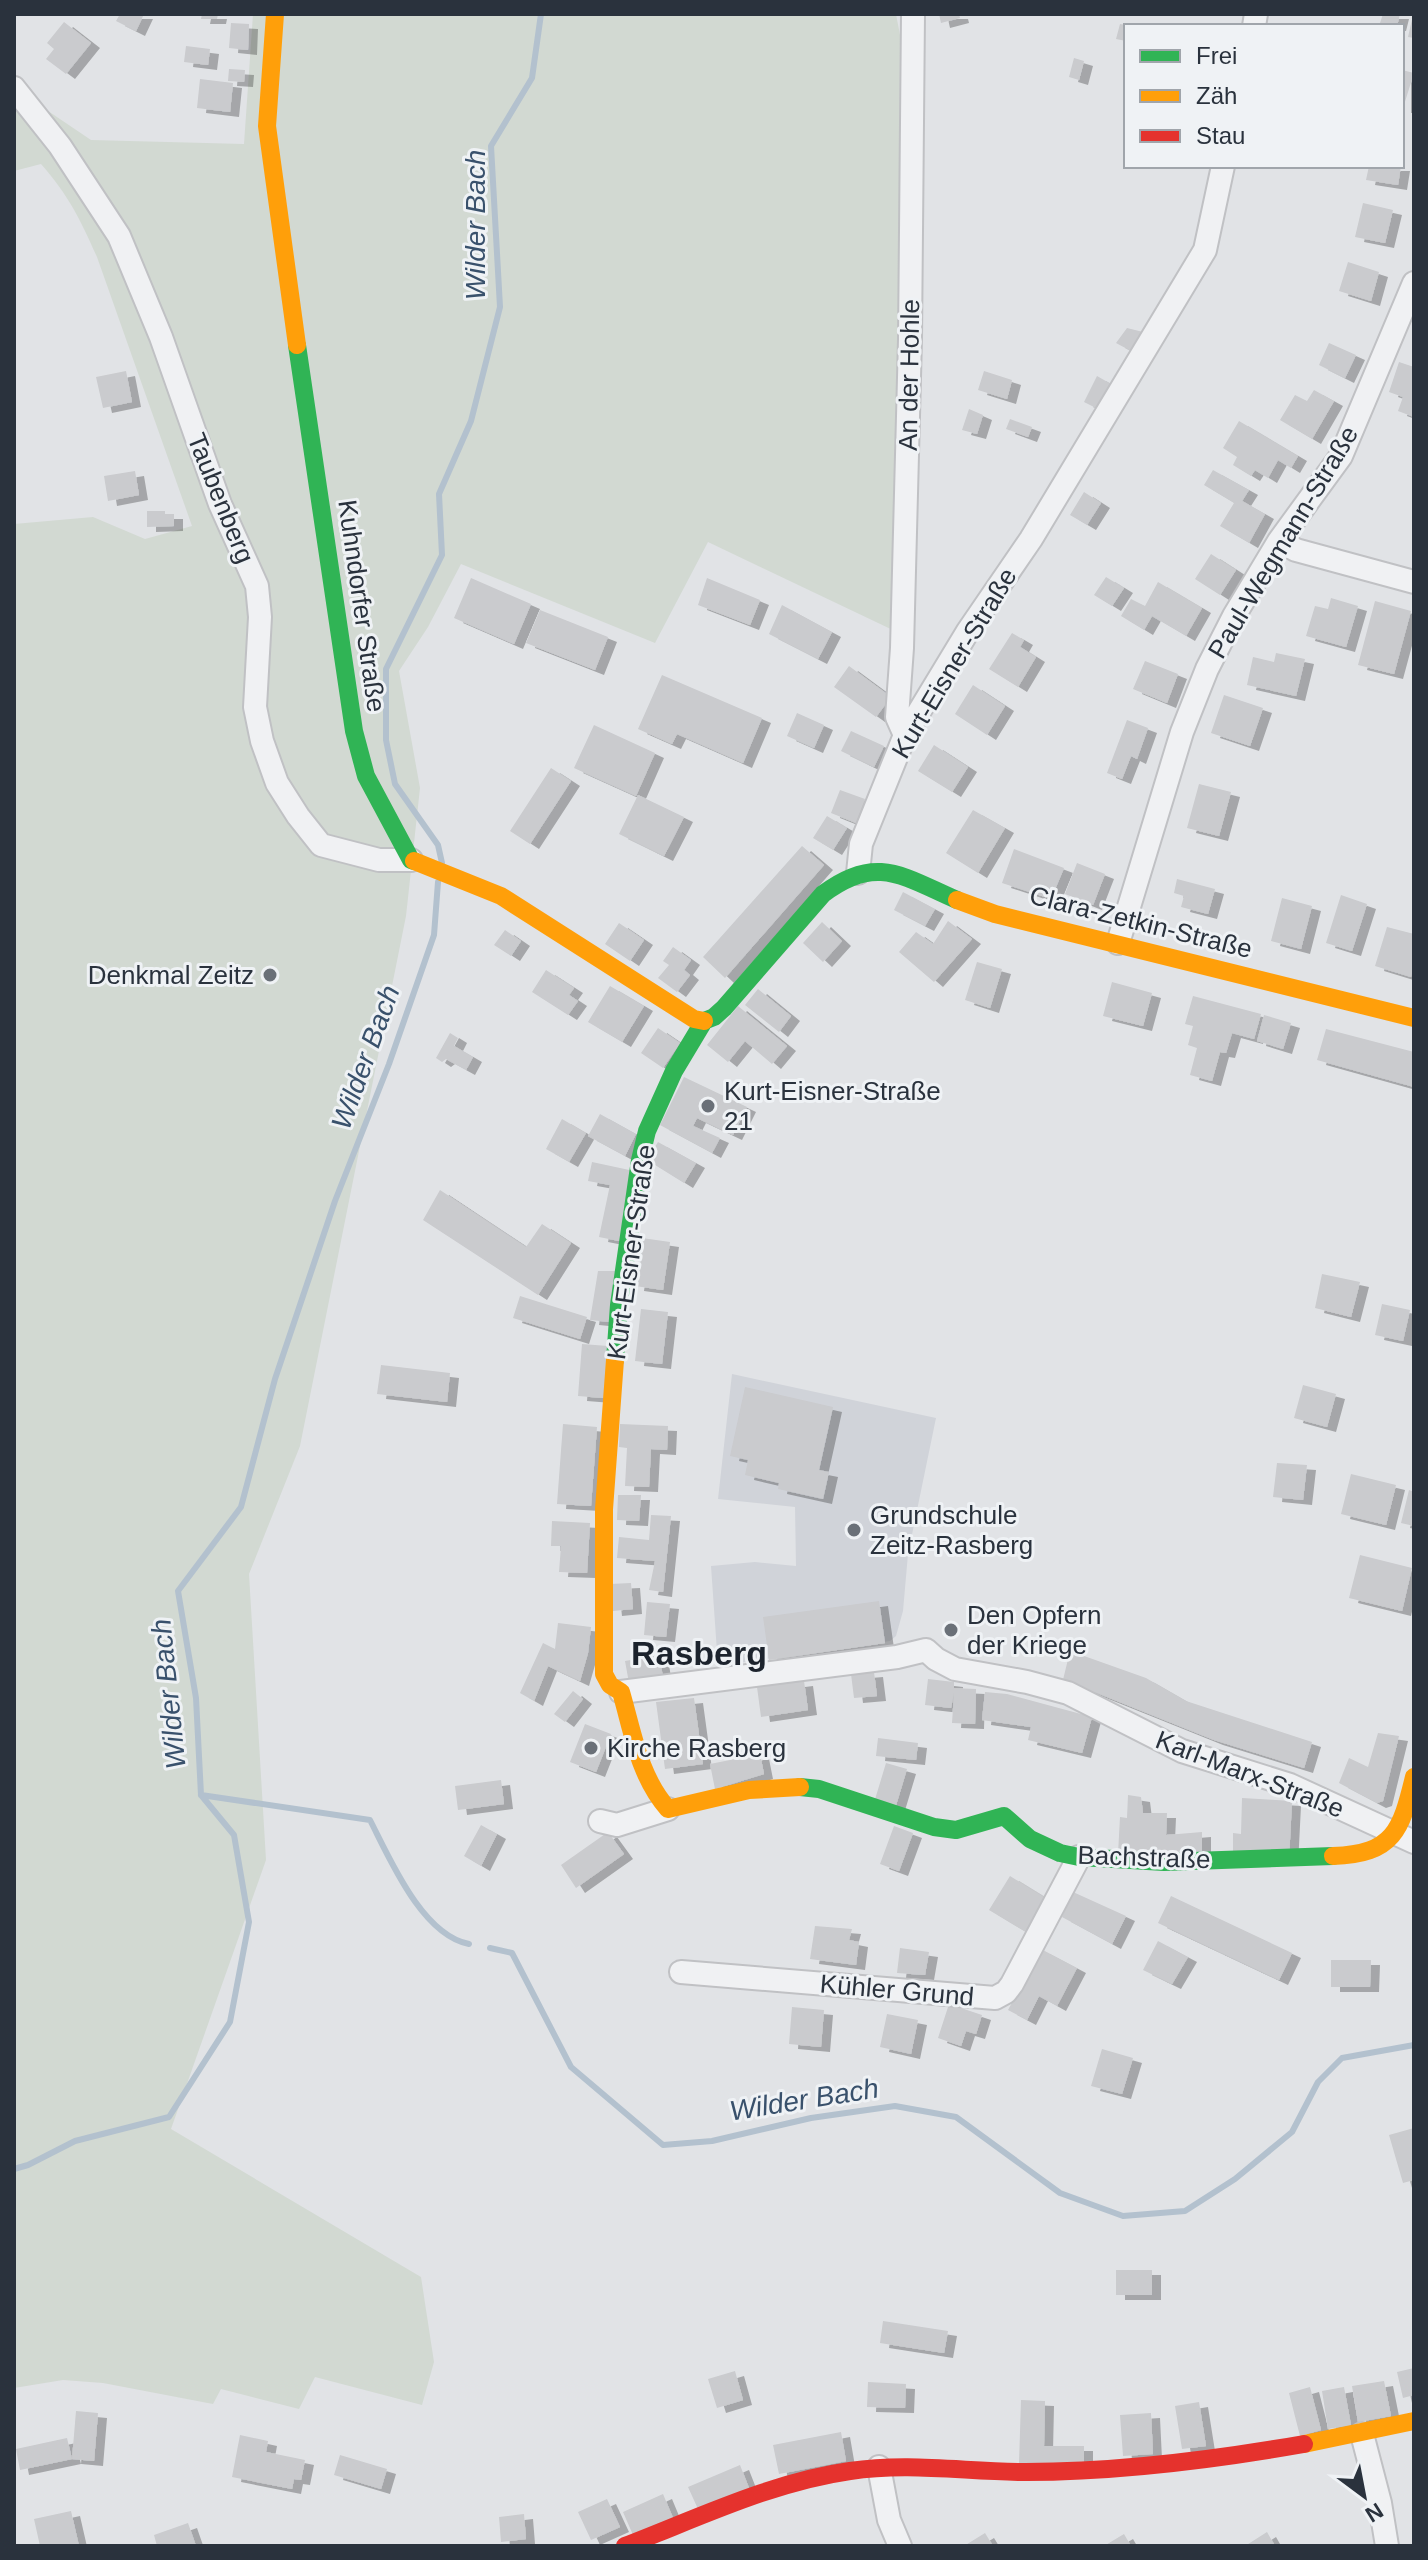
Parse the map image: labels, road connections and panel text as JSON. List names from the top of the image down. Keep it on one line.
{"streets":{"street":["An der Hohle","Taubenberg","Paul-Wegmann-Straße","Kuhndorfer Straße","Kurt-Eisner-Straße","Clara-Zetkin-Straße","Karl-Marx-Straße","Bachstraße","Kühler Grund"]},"crossings":[["An der Hohle","Kurt-Eisner-Straße"],["Taubenberg","Kuhndorfer Straße"],["Paul-Wegmann-Straße","Clara-Zetkin-Straße"],["Kurt-Eisner-Straße","Clara-Zetkin-Straße"],["Kurt-Eisner-Straße","Karl-Marx-Straße"],["Karl-Marx-Straße","Bachstraße"],["Bachstraße","Kühler Grund"]],"districts":["Rasberg"],"water":["Wilder Bach"],"places":["Denkmal Zeitz","Kurt-Eisner-Straße 21","Grundschule Zeitz-Rasberg","Den Opfern der Kriege","Kirche Rasberg"],"legend":["Frei","Zäh","Stau"],"north":"bottom right"}
